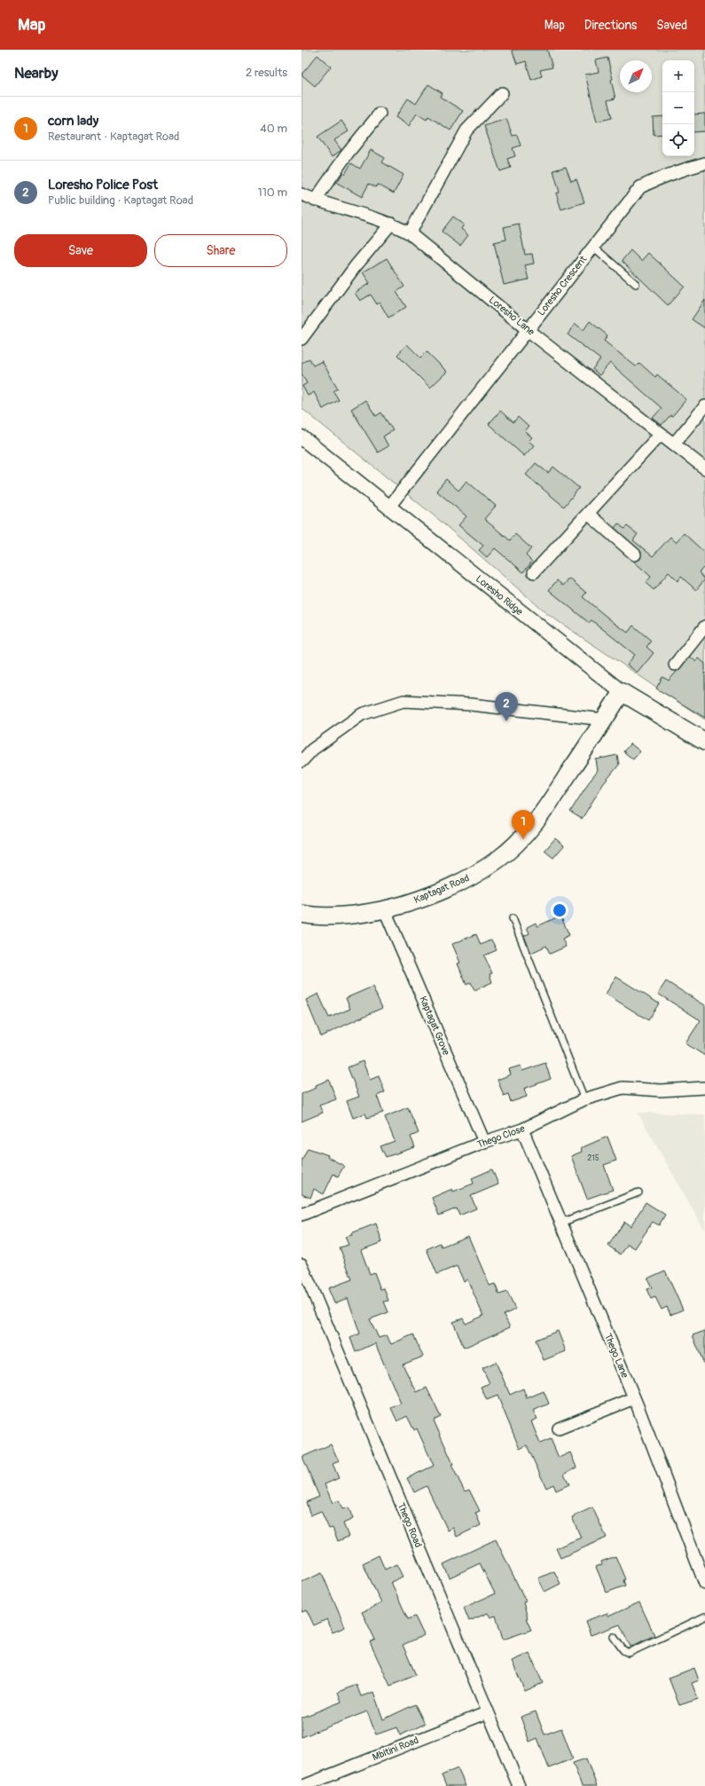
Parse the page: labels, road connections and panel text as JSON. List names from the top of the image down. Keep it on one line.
{"streets":{"main road":["Loresho Ridge","Kaptagat Road"],"street":["Loresho Crescent","Loresho Lane","Kaptagat Grove","Thego Close","Thego Lane","Thego Road","Mbitini Road"]},"crossings":[["Loresho Crescent","Loresho Lane"],["Loresho Crescent","Loresho Ridge"],["Loresho Ridge","Kaptagat Road"],["Kaptagat Road","Kaptagat Grove"],["Kaptagat Grove","Thego Close"],["Thego Close","Thego Lane"],["Thego Road","Mbitini Road"]],"house_numbers":["215"],"north":"top right","page":{"header":"Map","nav":["Map","Directions","Saved"],"heading":["Nearby","2 results"],"map_buttons":["+","−"],"list":[{"mark":"1","name":"corn lady","note":"Restaurant · Kaptagat Road","value":"40 m"},{"mark":"2","name":"Loresho Police Post","note":"Public building · Kaptagat Road","value":"110 m"}],"buttons":["Save","Share"],"pins":["2","1"]}}
